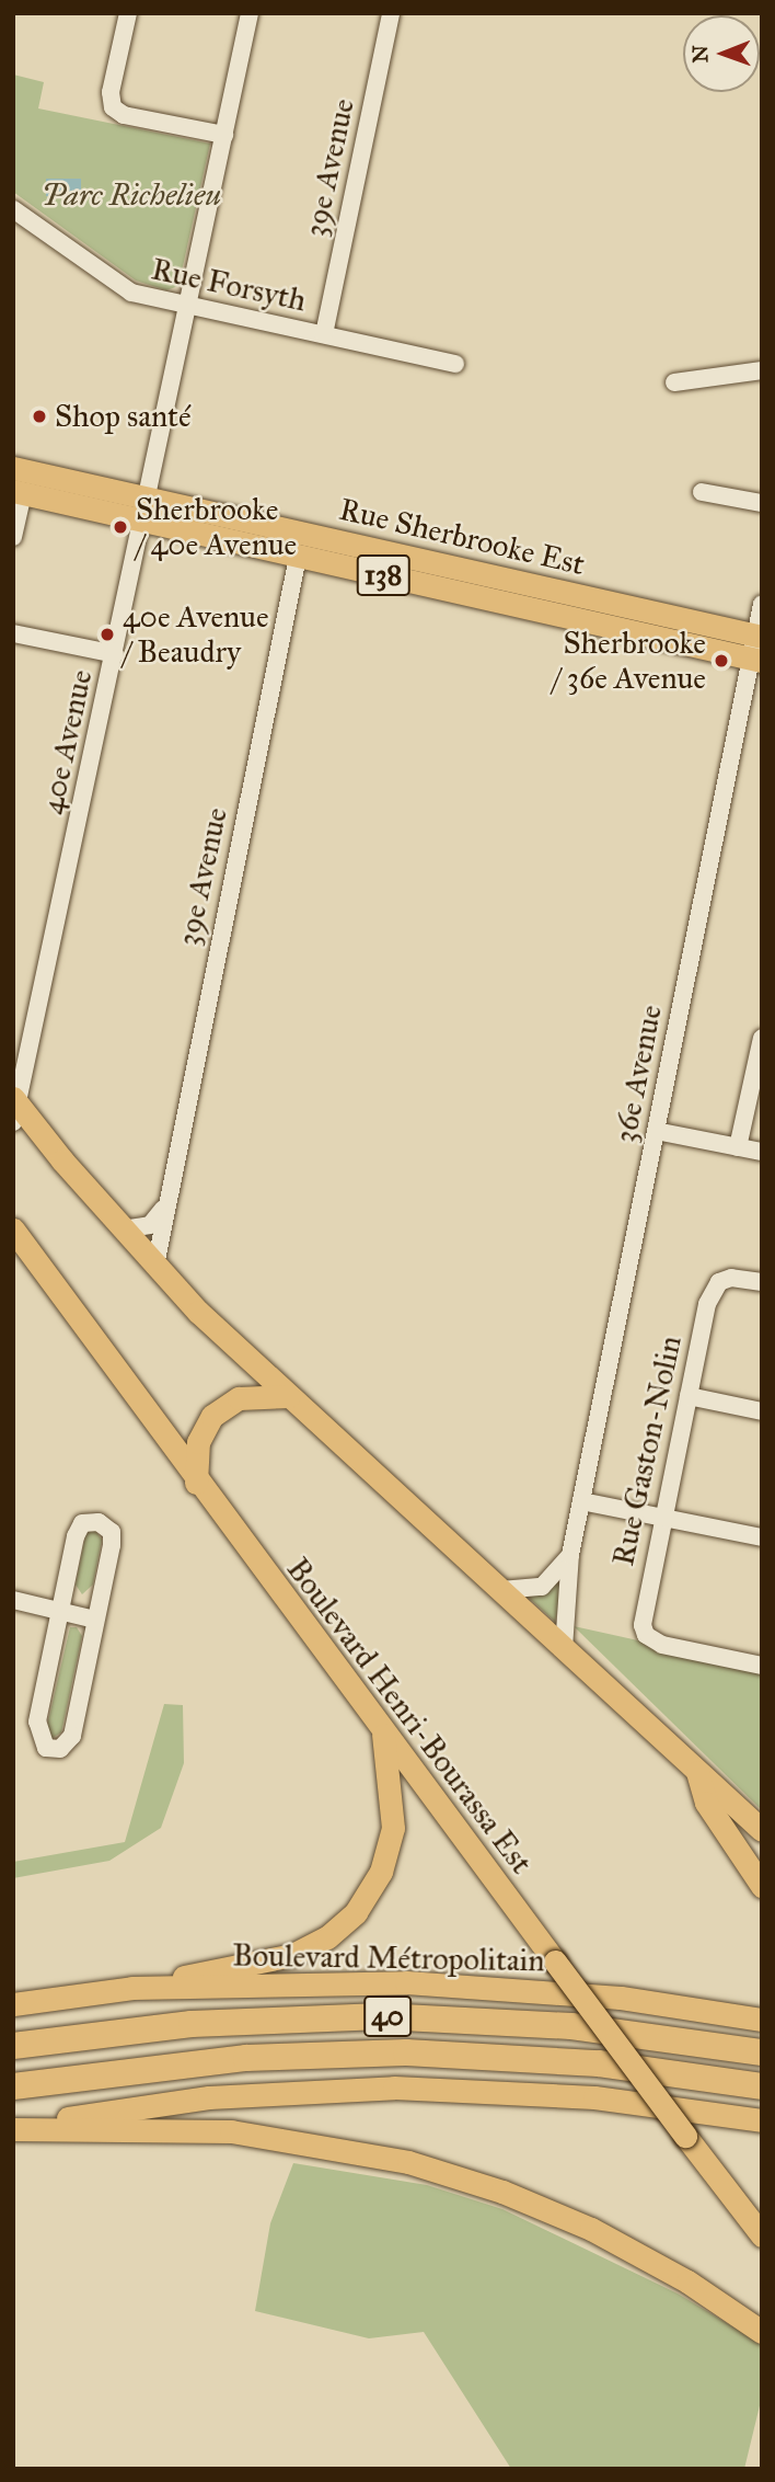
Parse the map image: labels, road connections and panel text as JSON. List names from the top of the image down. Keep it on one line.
{"streets":{"highway":["40"],"main road":["Rue Sherbrooke Est","138","Boulevard Henri-Bourassa Est","Boulevard Métropolitain"],"street":["39e Avenue","Rue Forsyth","40e Avenue","36e Avenue","Rue Gaston-Nolin"]},"crossings":[["39e Avenue","Rue Forsyth"],["39e Avenue","Rue Sherbrooke Est"],["Rue Forsyth","40e Avenue"],["Rue Sherbrooke Est","40e Avenue"],["Rue Sherbrooke Est","36e Avenue"]],"parks":["Parc Richelieu"],"places":["Shop santé","Sherbrooke / 40e Avenue","40e Avenue / Beaudry","Sherbrooke / 36e Avenue"],"north":"left"}
